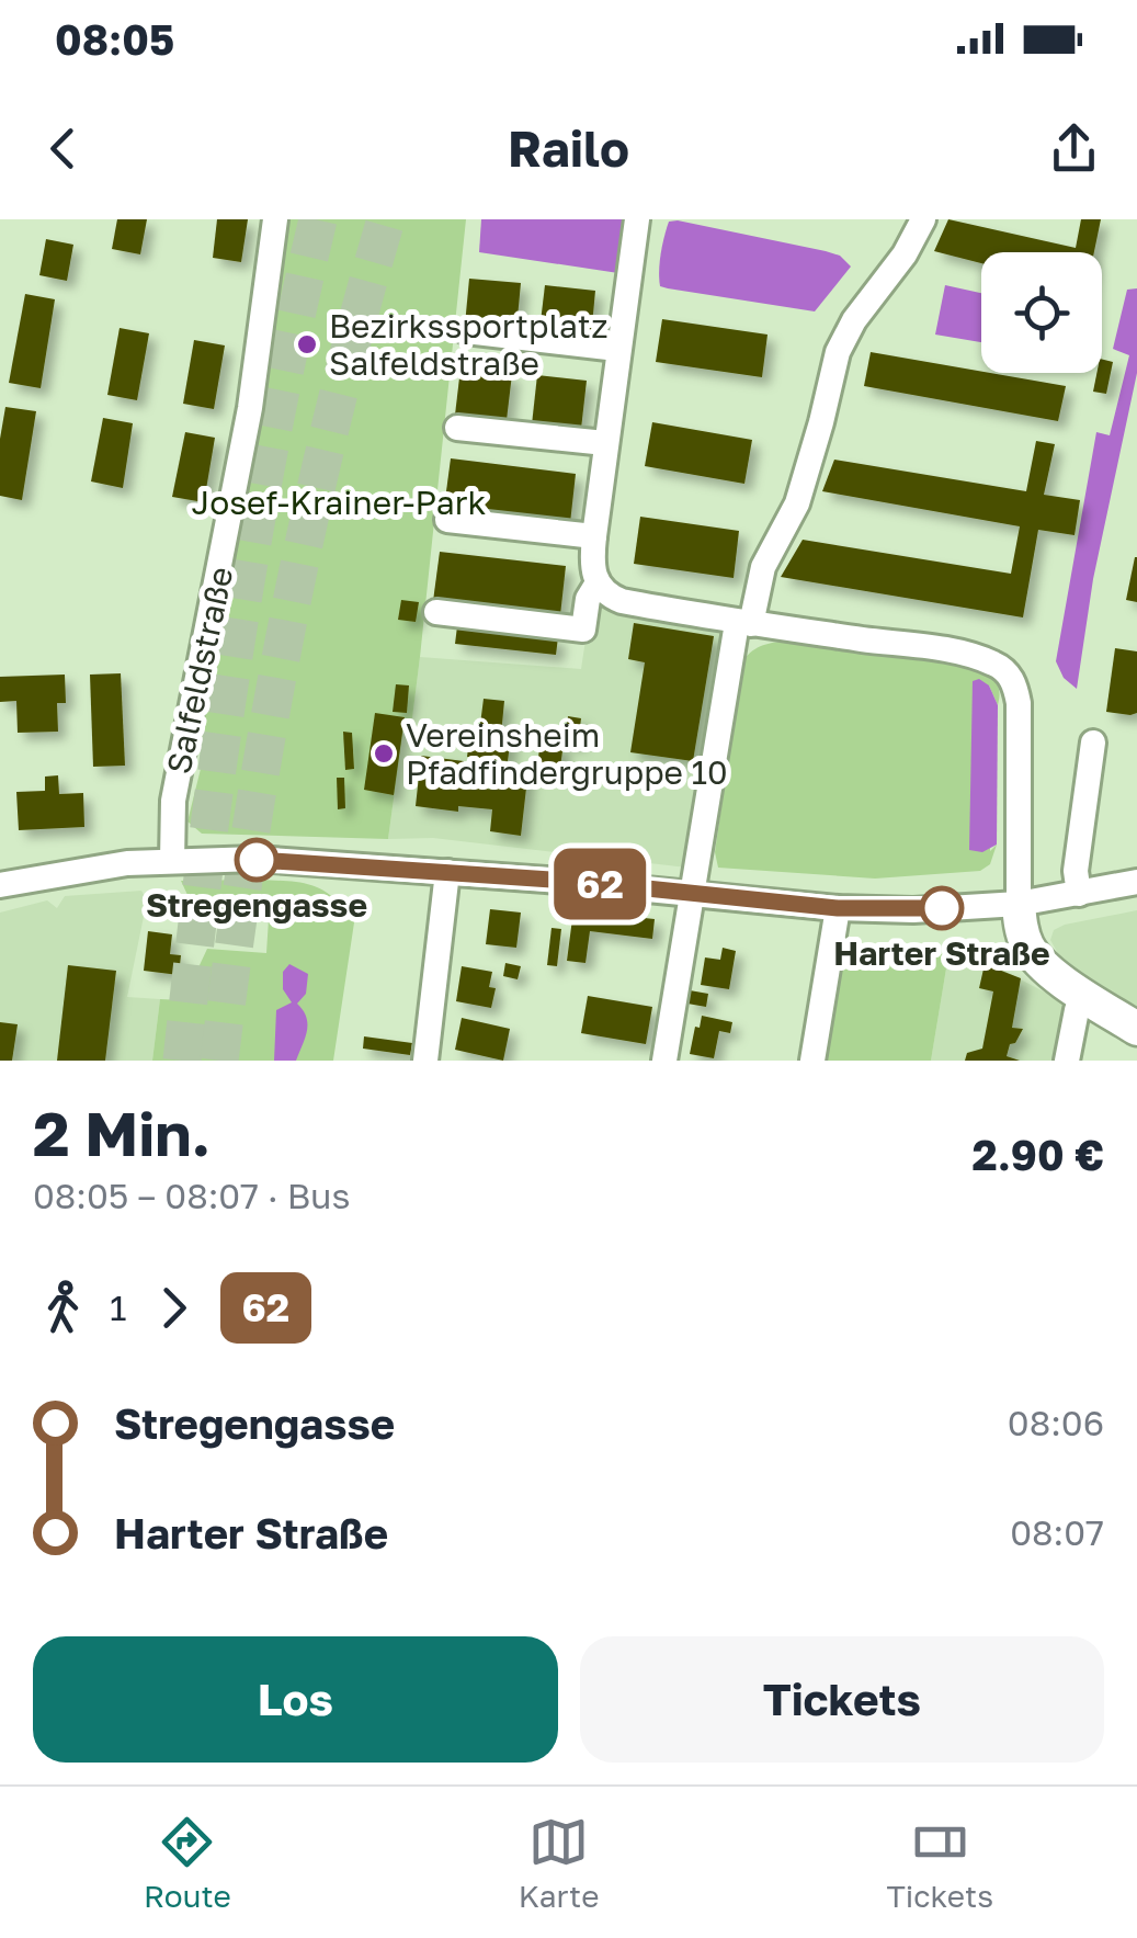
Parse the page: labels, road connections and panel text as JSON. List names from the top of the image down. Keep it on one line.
{"streets":{"street":["Salfeldstraße"]},"parks":["Josef-Krainer-Park"],"places":["Bezirkssportplatz Salfeldstraße","Vereinsheim Pfadfindergruppe 10","Stregengasse","Harter Straße"],"lines":["bus line 62"],"page":{"status":"08:05","header":"Railo","on_map":"62","heading":["2 Min.","08:05 – 08:07 · Bus","2.90 €"],"legs":["1","62"],"list":[{"name":"Stregengasse","value":"08:06"},{"name":"Harter Straße","value":"08:07"}],"buttons":["Los","Tickets"],"tabs":["Route","Karte","Tickets"]}}
